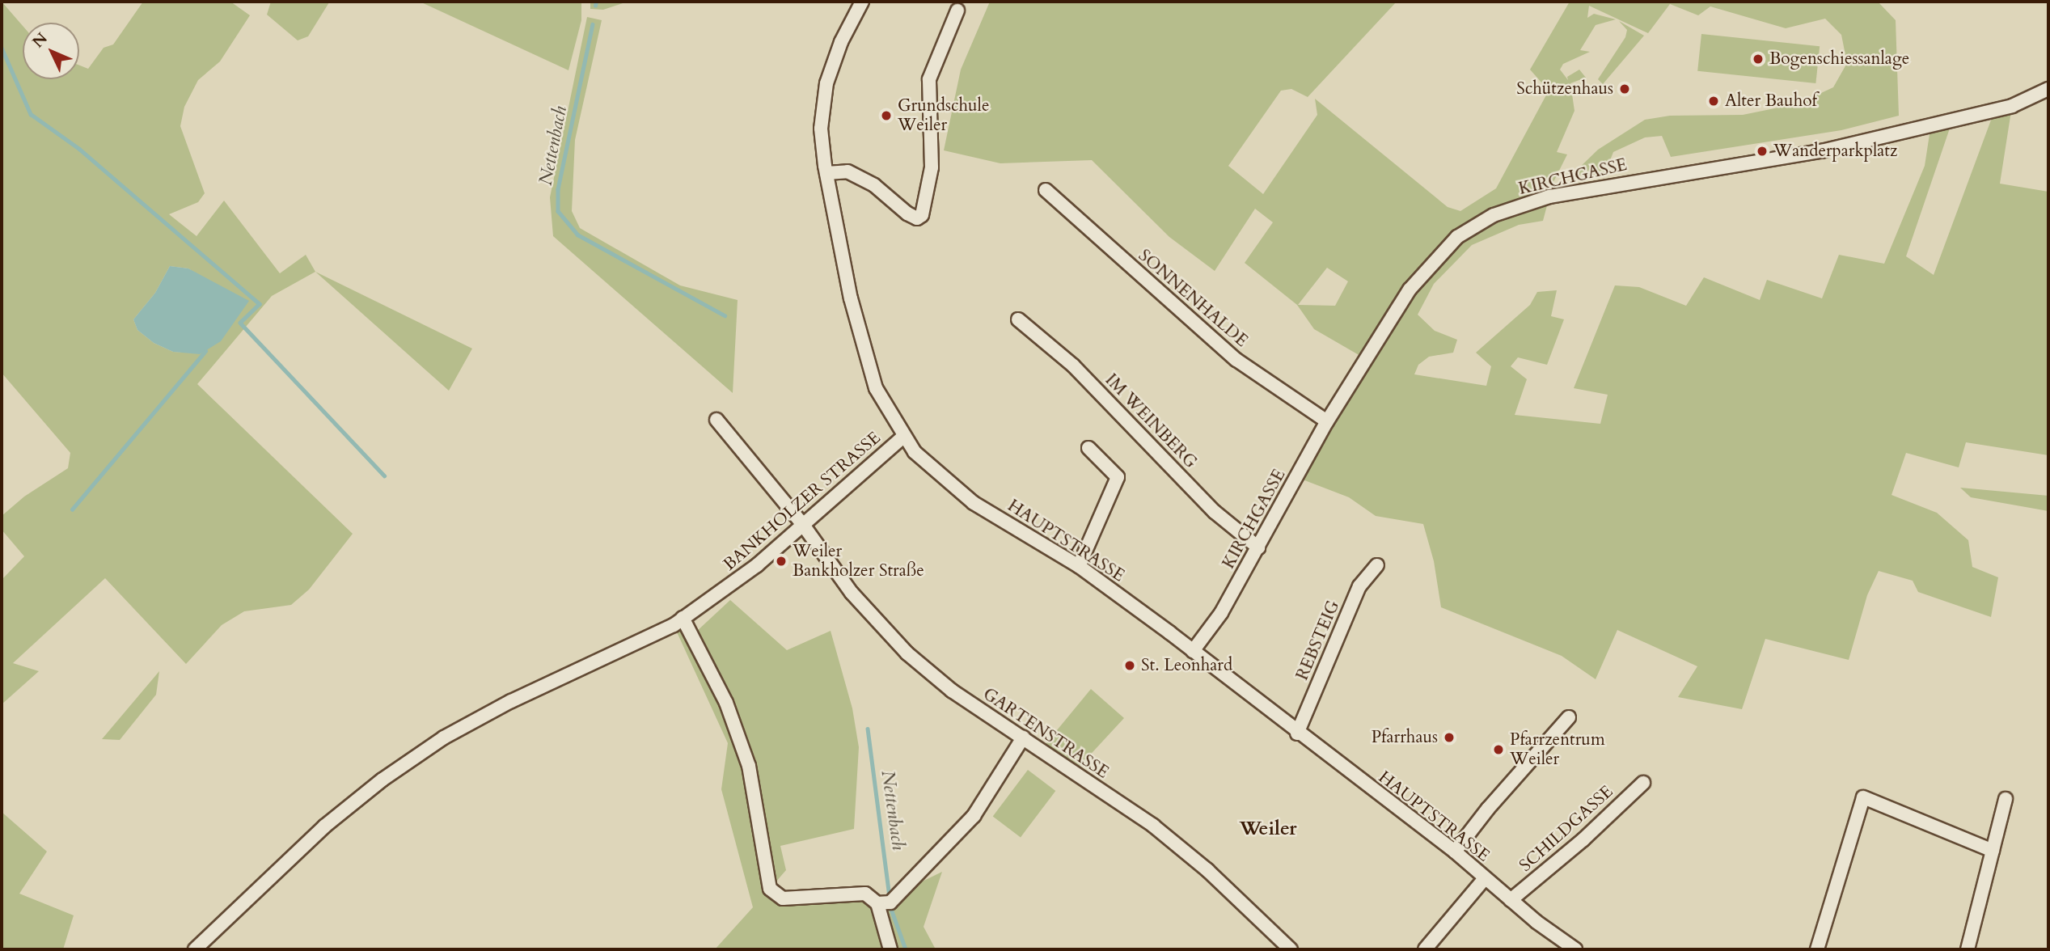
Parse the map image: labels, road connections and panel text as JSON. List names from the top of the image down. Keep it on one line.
{"streets":{"street":["KIRCHGASSE","SONNENHALDE","IM WEINBERG","BANKHOLZER STRASSE","HAUPTSTRASSE","REBSTEIG","GARTENSTRASSE","SCHILDGASSE"]},"crossings":[["KIRCHGASSE","SONNENHALDE"],["KIRCHGASSE","IM WEINBERG"],["KIRCHGASSE","HAUPTSTRASSE"],["BANKHOLZER STRASSE","HAUPTSTRASSE"],["BANKHOLZER STRASSE","GARTENSTRASSE"],["HAUPTSTRASSE","REBSTEIG"],["HAUPTSTRASSE","SCHILDGASSE"]],"districts":["Weiler"],"water":["Nettenbach"],"places":["Bogenschiessanlage","Schützenhaus","Alter Bauhof","Grundschule Weiler","Wanderparkplatz","Weiler Bankholzer Straße","St. Leonhard","Pfarrhaus","Pfarrzentrum Weiler"],"north":"top left"}
